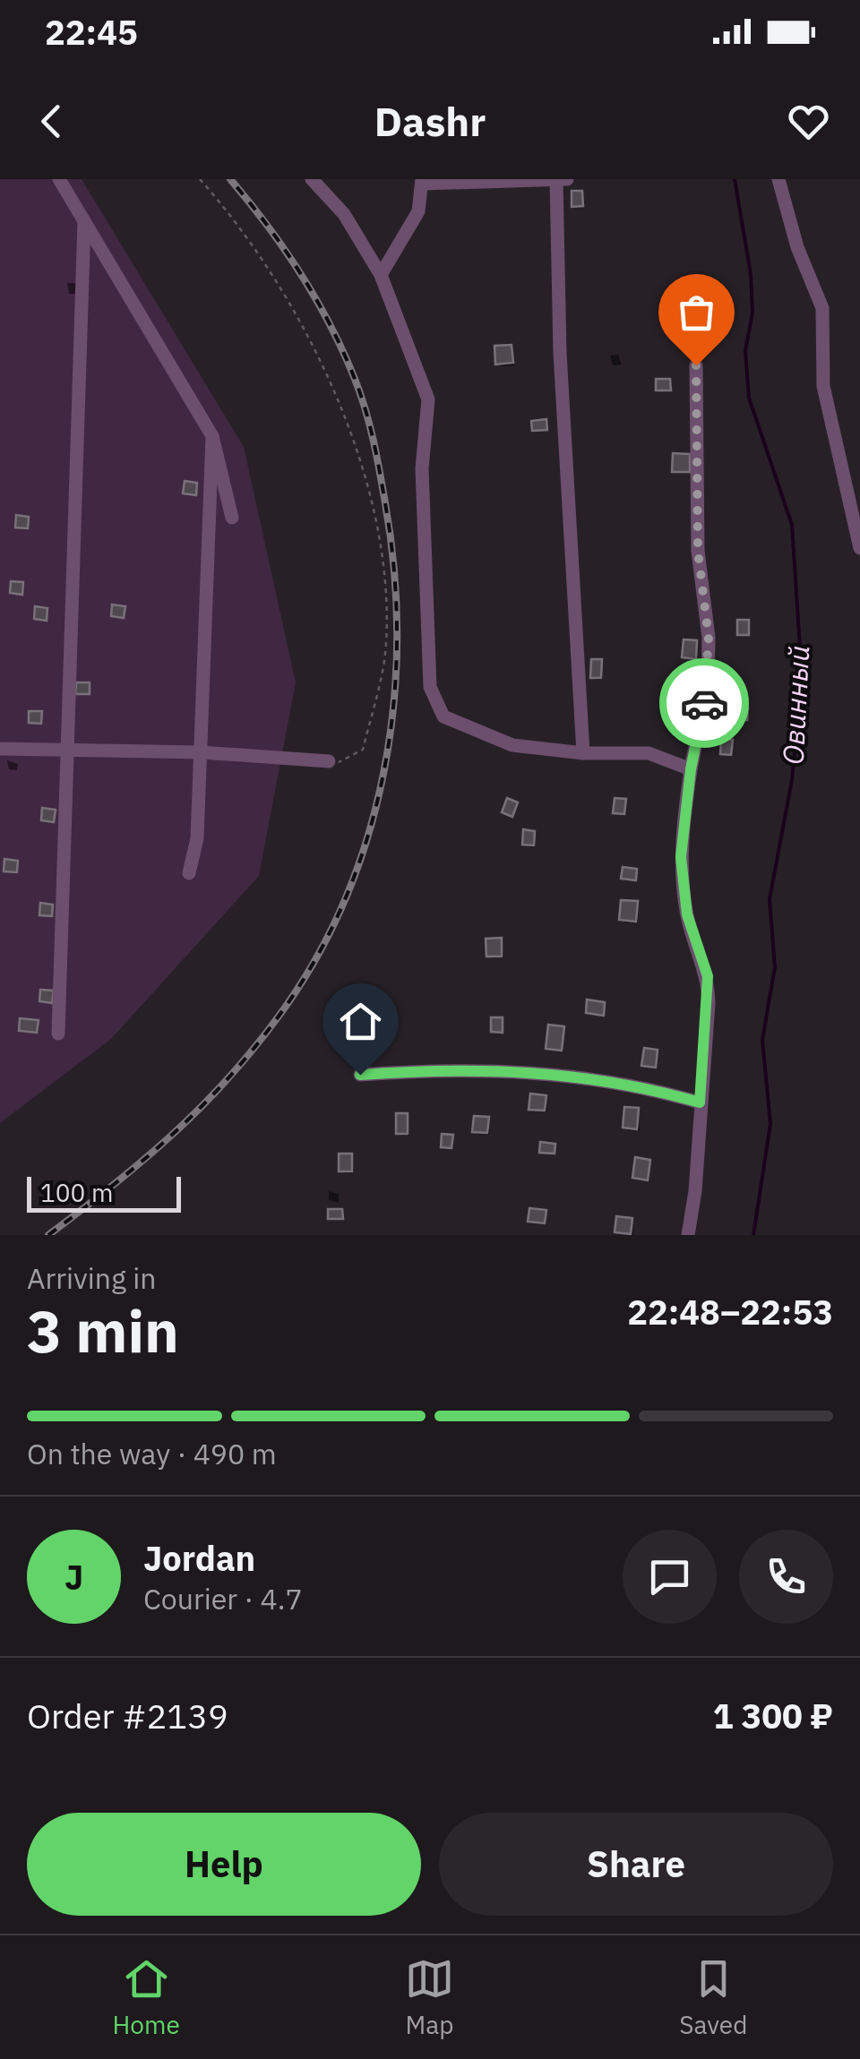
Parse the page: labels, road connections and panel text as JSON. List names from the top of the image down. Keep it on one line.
{"water":["Овинный"],"scale_bar":"100 m","page":{"status":"22:45","header":"Dashr","scale":"100 m","heading":["3 min","Arriving in","22:48–22:53"],"panel":["Jordan","Courier · 4.7","Order #2139","1 300 ₽"],"bar":"On the way · 490 m","round":"J","buttons":["Help","Share"],"tabs":["Home","Map","Saved"]}}
